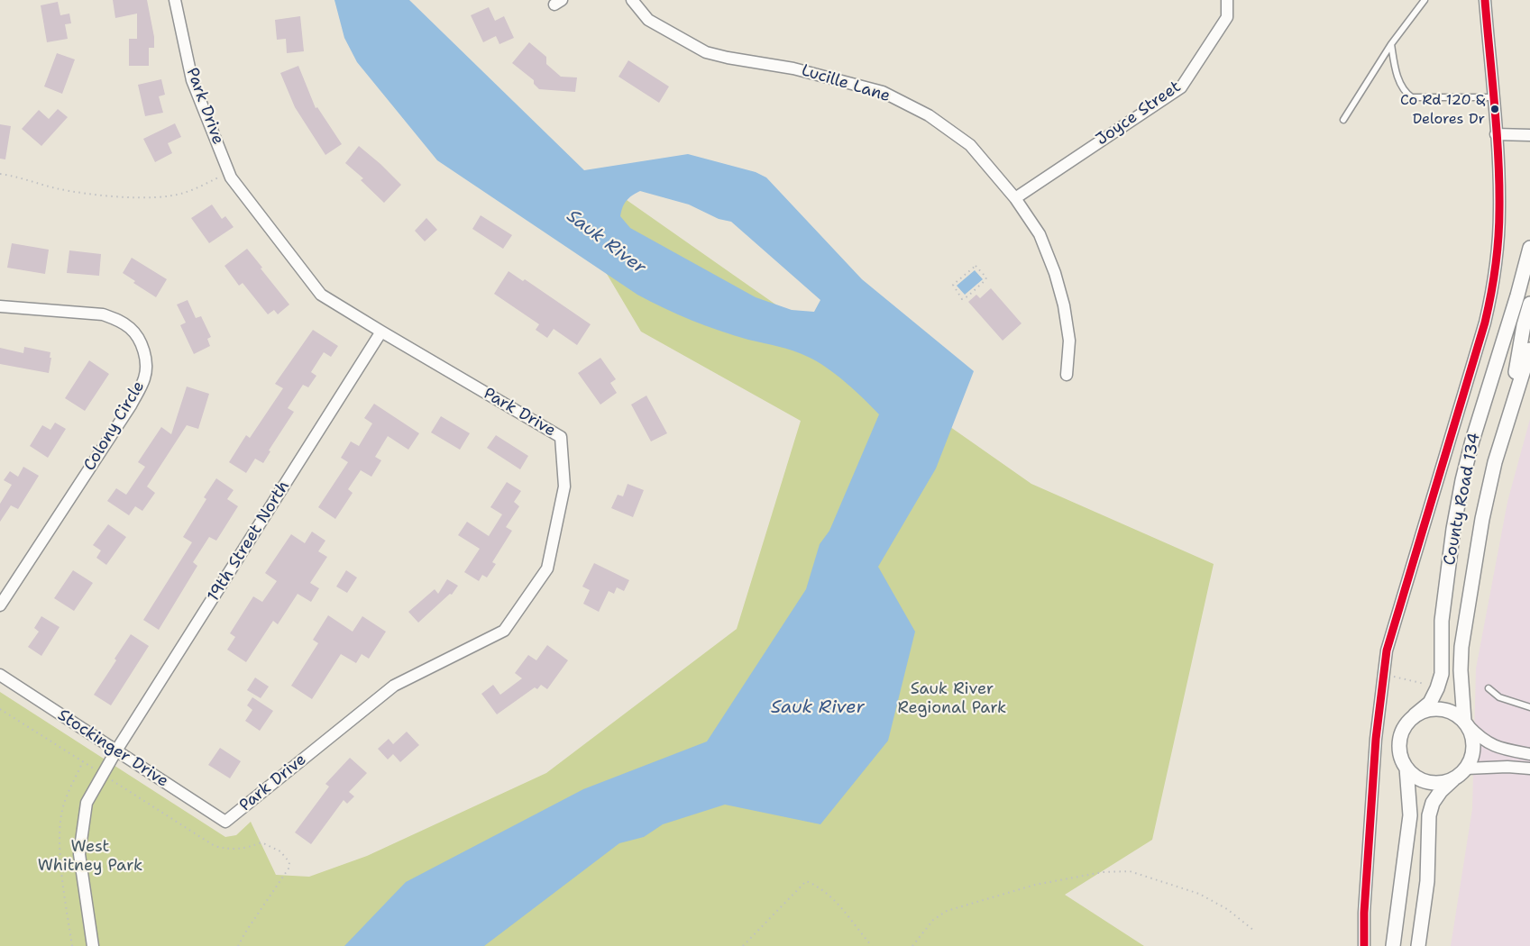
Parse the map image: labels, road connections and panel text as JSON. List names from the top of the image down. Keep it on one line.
{"streets":{"street":["Lucille Lane","Park Drive","Joyce Street","Colony Circle","County Road 134","19th Street North","Stockinger Drive"]},"crossings":[["Lucille Lane","Joyce Street"],["Park Drive","19th Street North"],["Park Drive","Stockinger Drive"],["19th Street North","Stockinger Drive"]],"water":["Sauk River"],"parks":["Sauk River Regional Park","West Whitney Park"],"places":["Co Rd 120 & Delores Dr"]}
